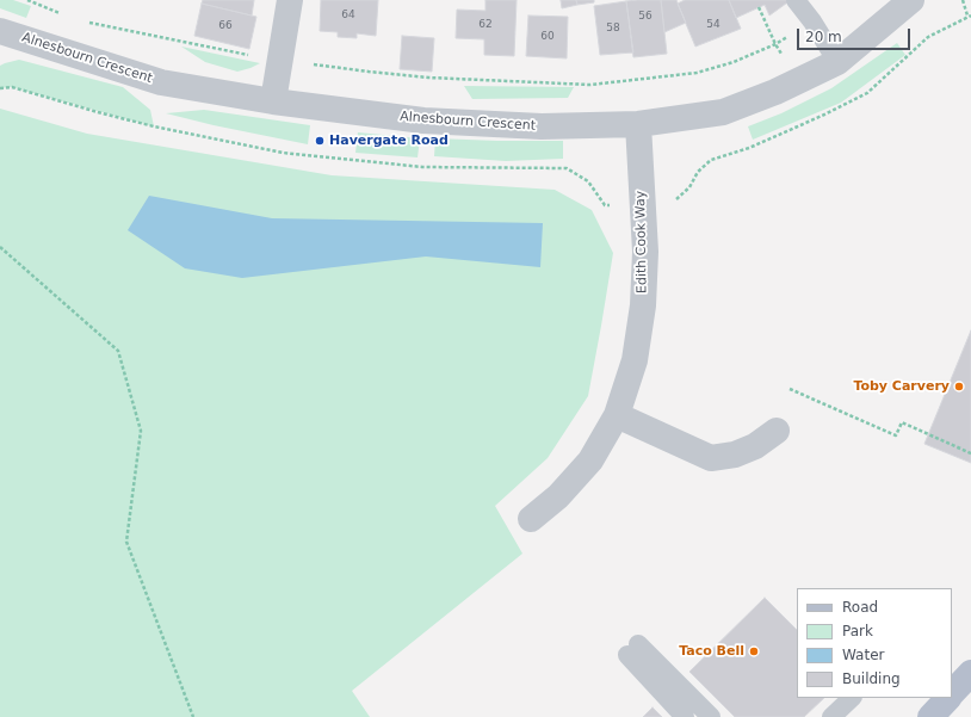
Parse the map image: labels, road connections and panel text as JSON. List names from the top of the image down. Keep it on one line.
{"streets":{"street":["Alnesbourn Crescent","Edith Cook Way"]},"crossings":[["Alnesbourn Crescent","Edith Cook Way"]],"places":["Havergate Road","Toby Carvery","Taco Bell"],"house_numbers":["64","56","62","54","66","58","60"],"legend":["Road","Park","Water","Building"],"scale_bar":"20 m"}
